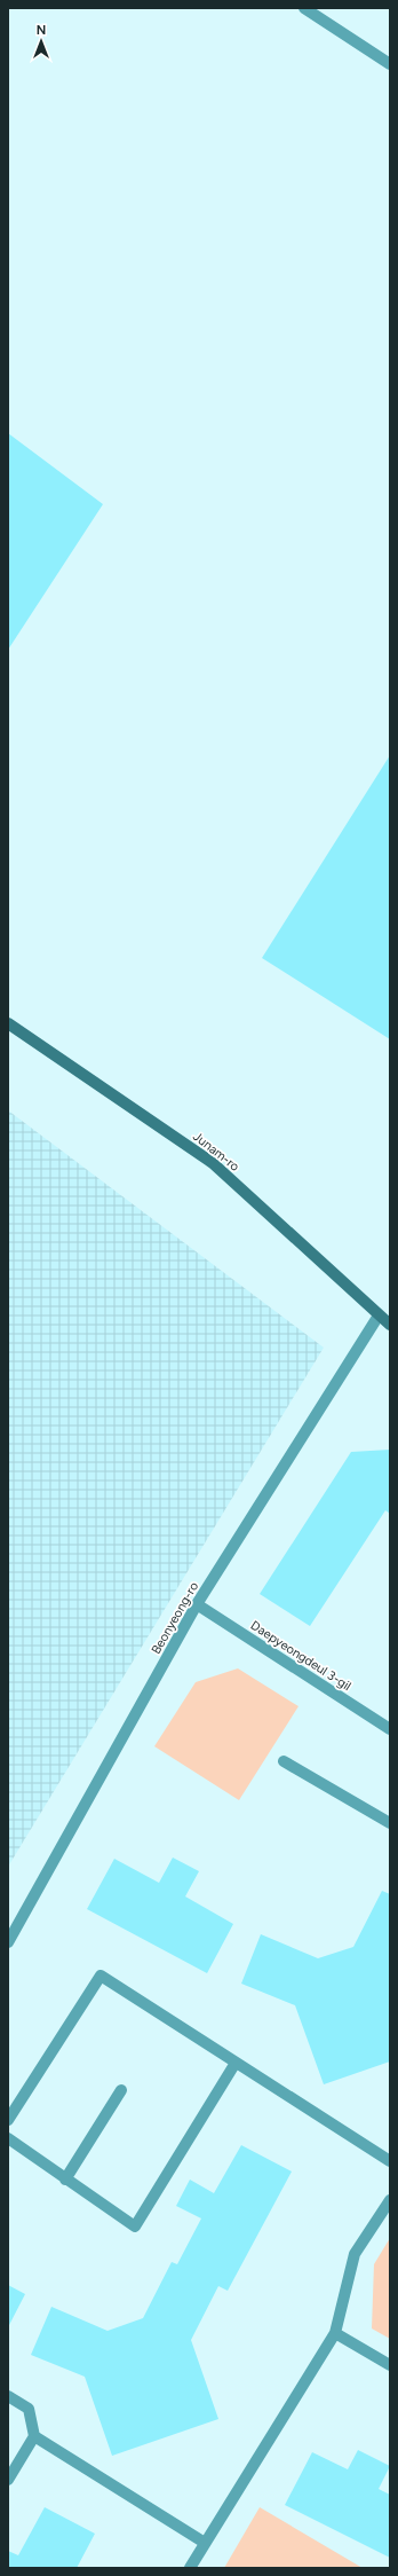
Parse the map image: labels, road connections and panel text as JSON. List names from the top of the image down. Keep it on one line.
{"streets":{"main road":["Junam-ro"],"street":["Beonyeong-ro","Daepyeongdeul 3-gil"]},"crossings":[["Junam-ro","Beonyeong-ro"],["Beonyeong-ro","Daepyeongdeul 3-gil"]],"north":"top"}
